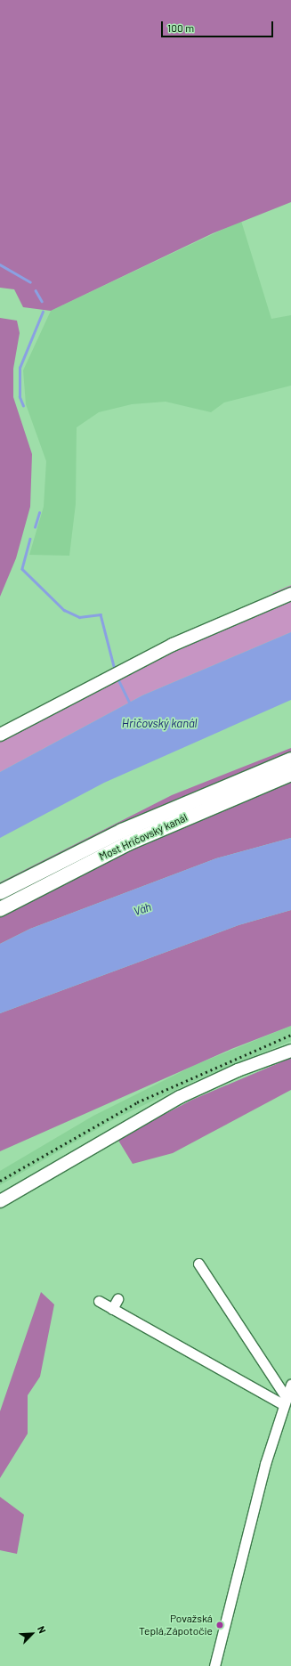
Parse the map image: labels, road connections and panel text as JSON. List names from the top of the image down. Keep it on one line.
{"streets":{"highway":["Most Hričovský kanál"]},"water":["Hričovský kanál","Váh"],"places":["Považská Teplá,Zápotočie"],"scale_bar":"100 m","north":"top right"}
